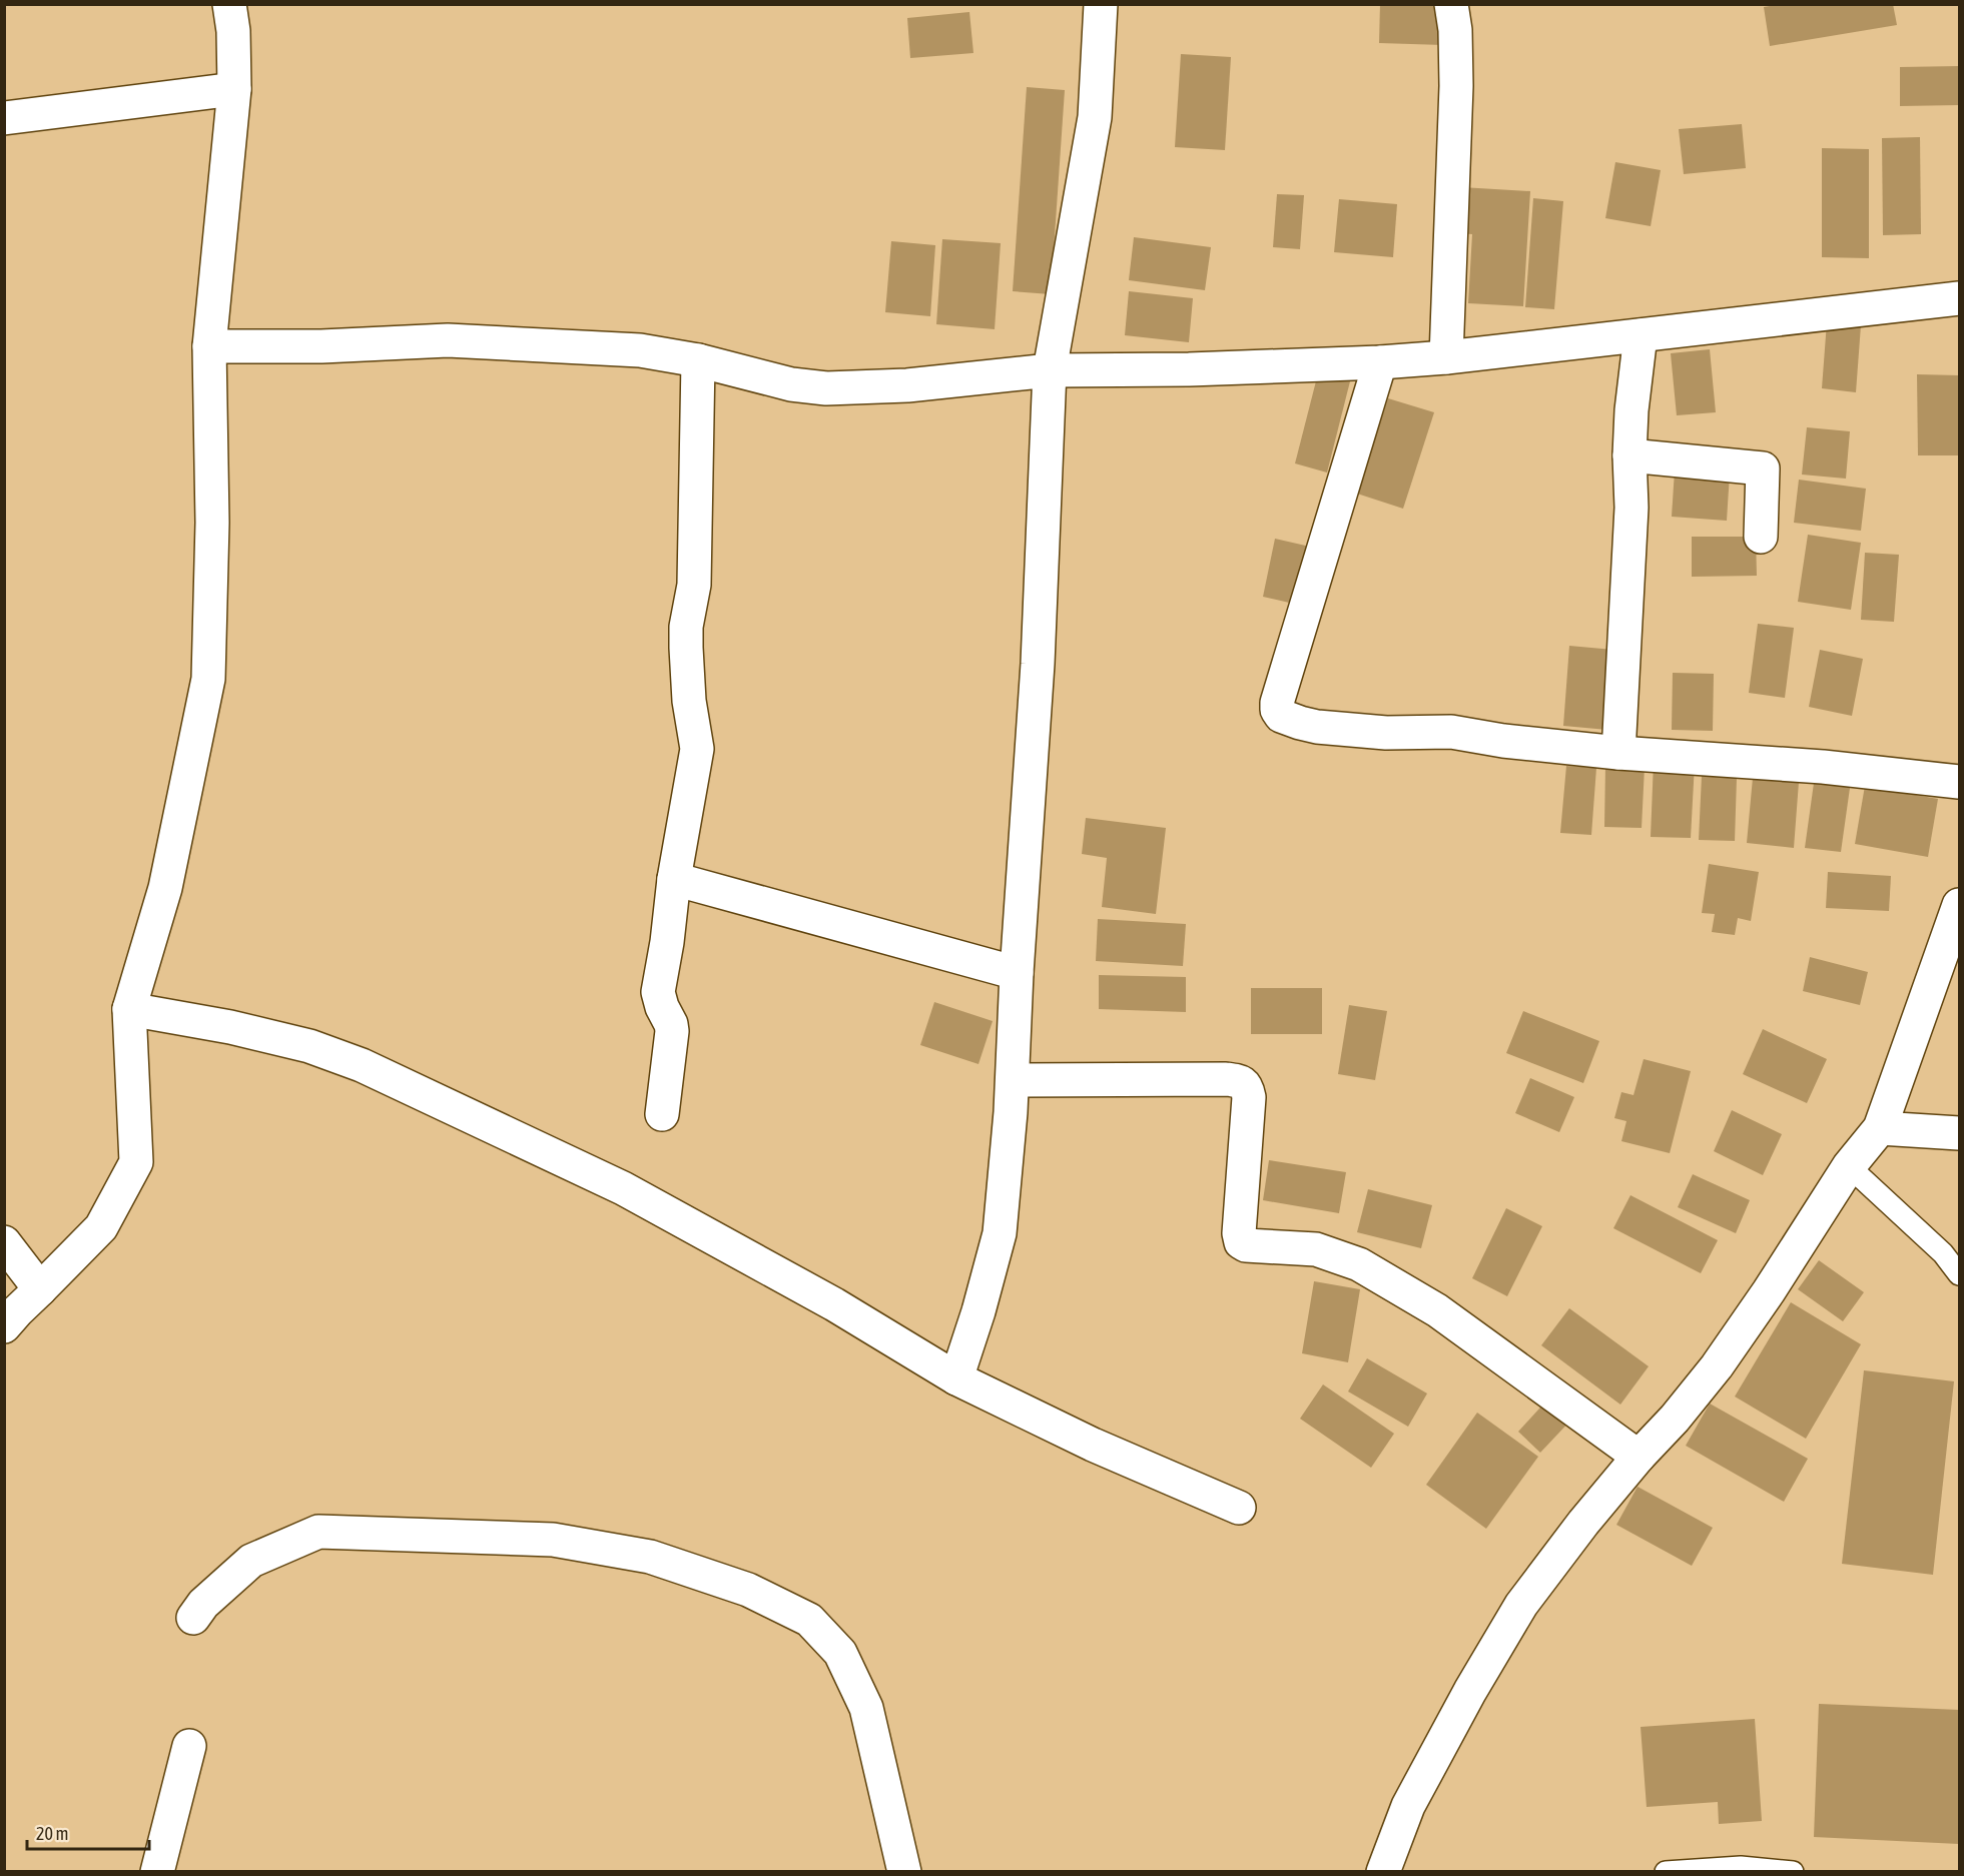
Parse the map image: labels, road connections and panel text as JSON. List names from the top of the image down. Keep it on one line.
{"scale_bar":"20 m"}
